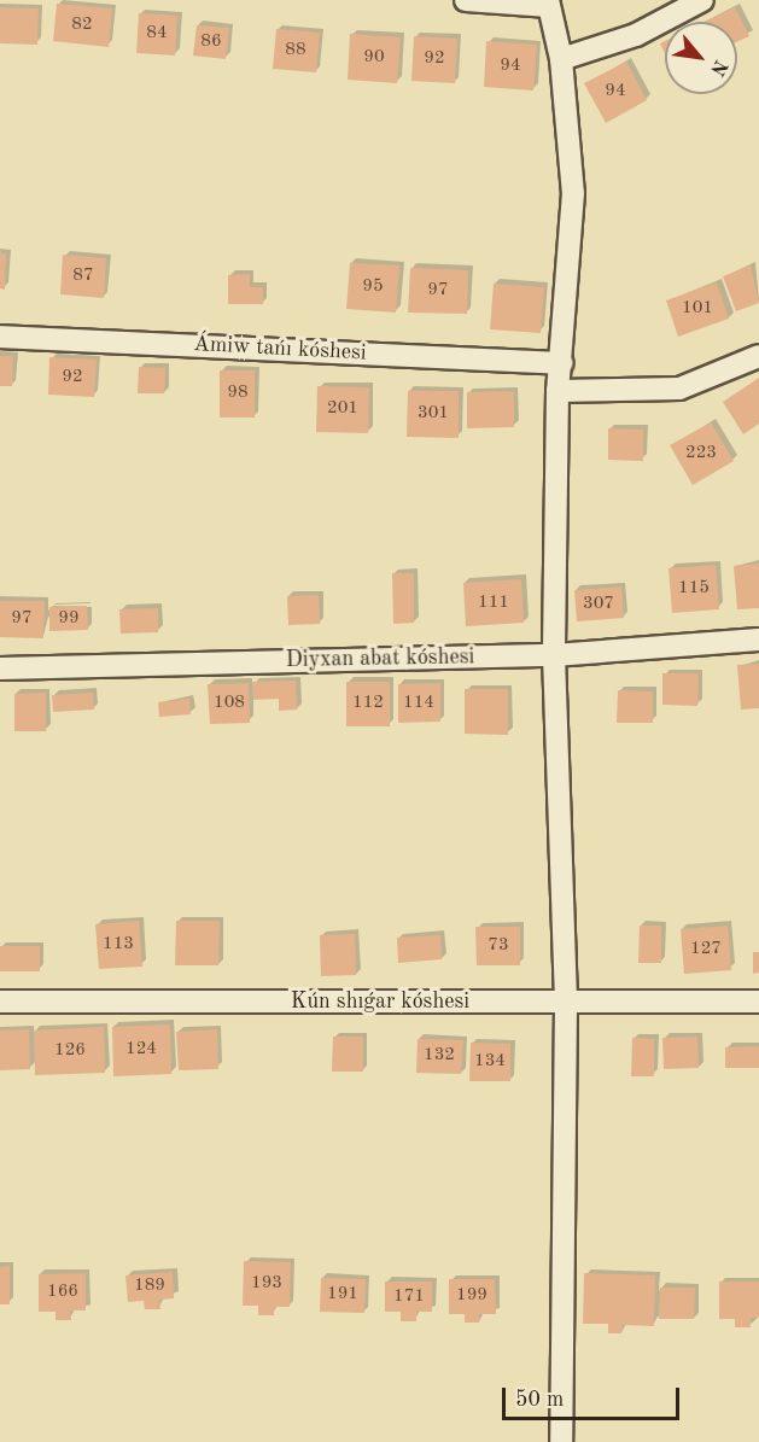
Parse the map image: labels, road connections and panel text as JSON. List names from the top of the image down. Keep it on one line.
{"streets":{"street":["Ámiw tańı kóshesi","Diyxan abat kóshesi","Kún shıǵar kóshesi"]},"house_numbers":["82","84","86","88","90","92","94","94","87","95","97","101","92","98","201","301","223","115","111","307","97","99","108","112","114","113","73","127","124","126","132","134","193","189","166","191","199","171"],"scale_bar":"50 m","north":"bottom right"}
